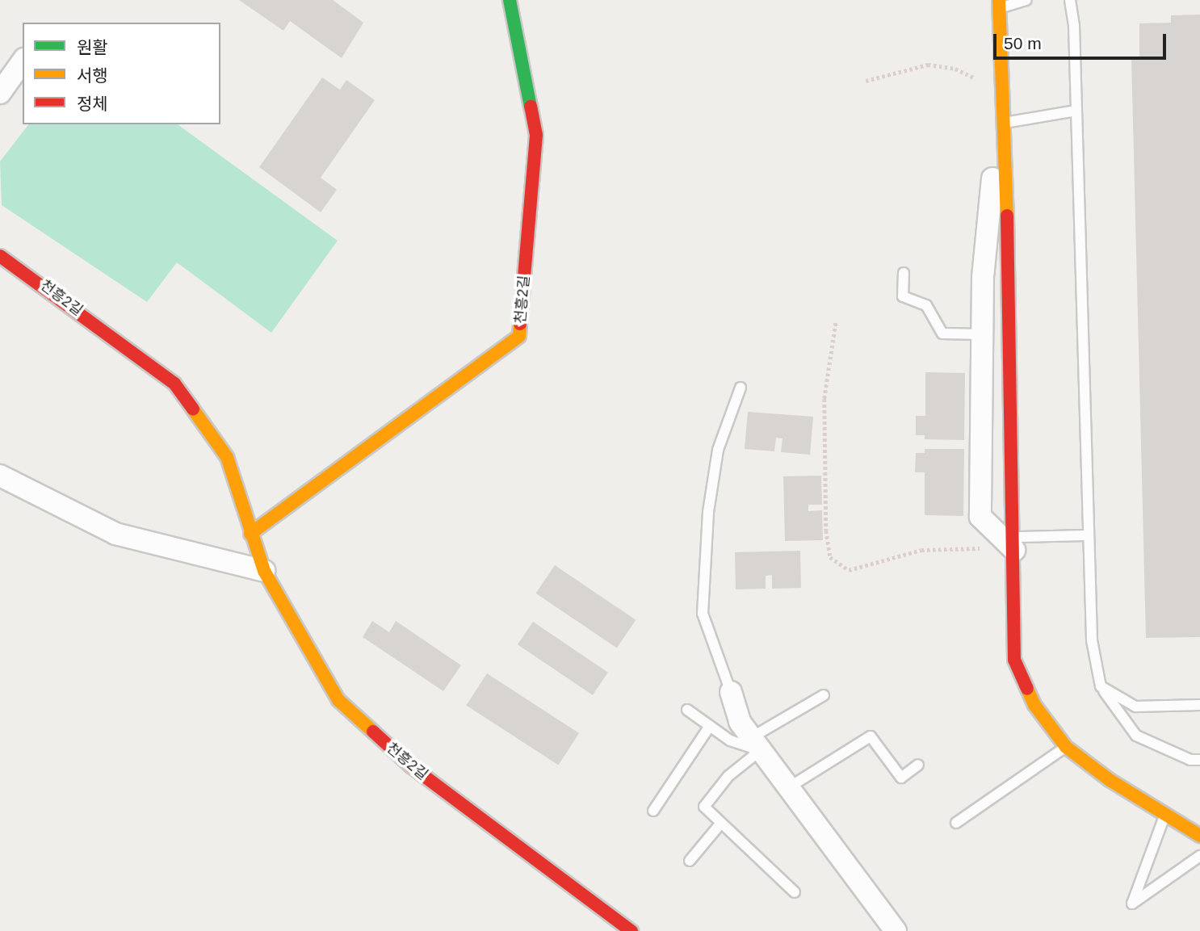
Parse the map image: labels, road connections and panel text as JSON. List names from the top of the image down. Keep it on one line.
{"streets":{"street":["천흥2길"]},"legend":["원활","서행","정체"],"scale_bar":"50 m"}
